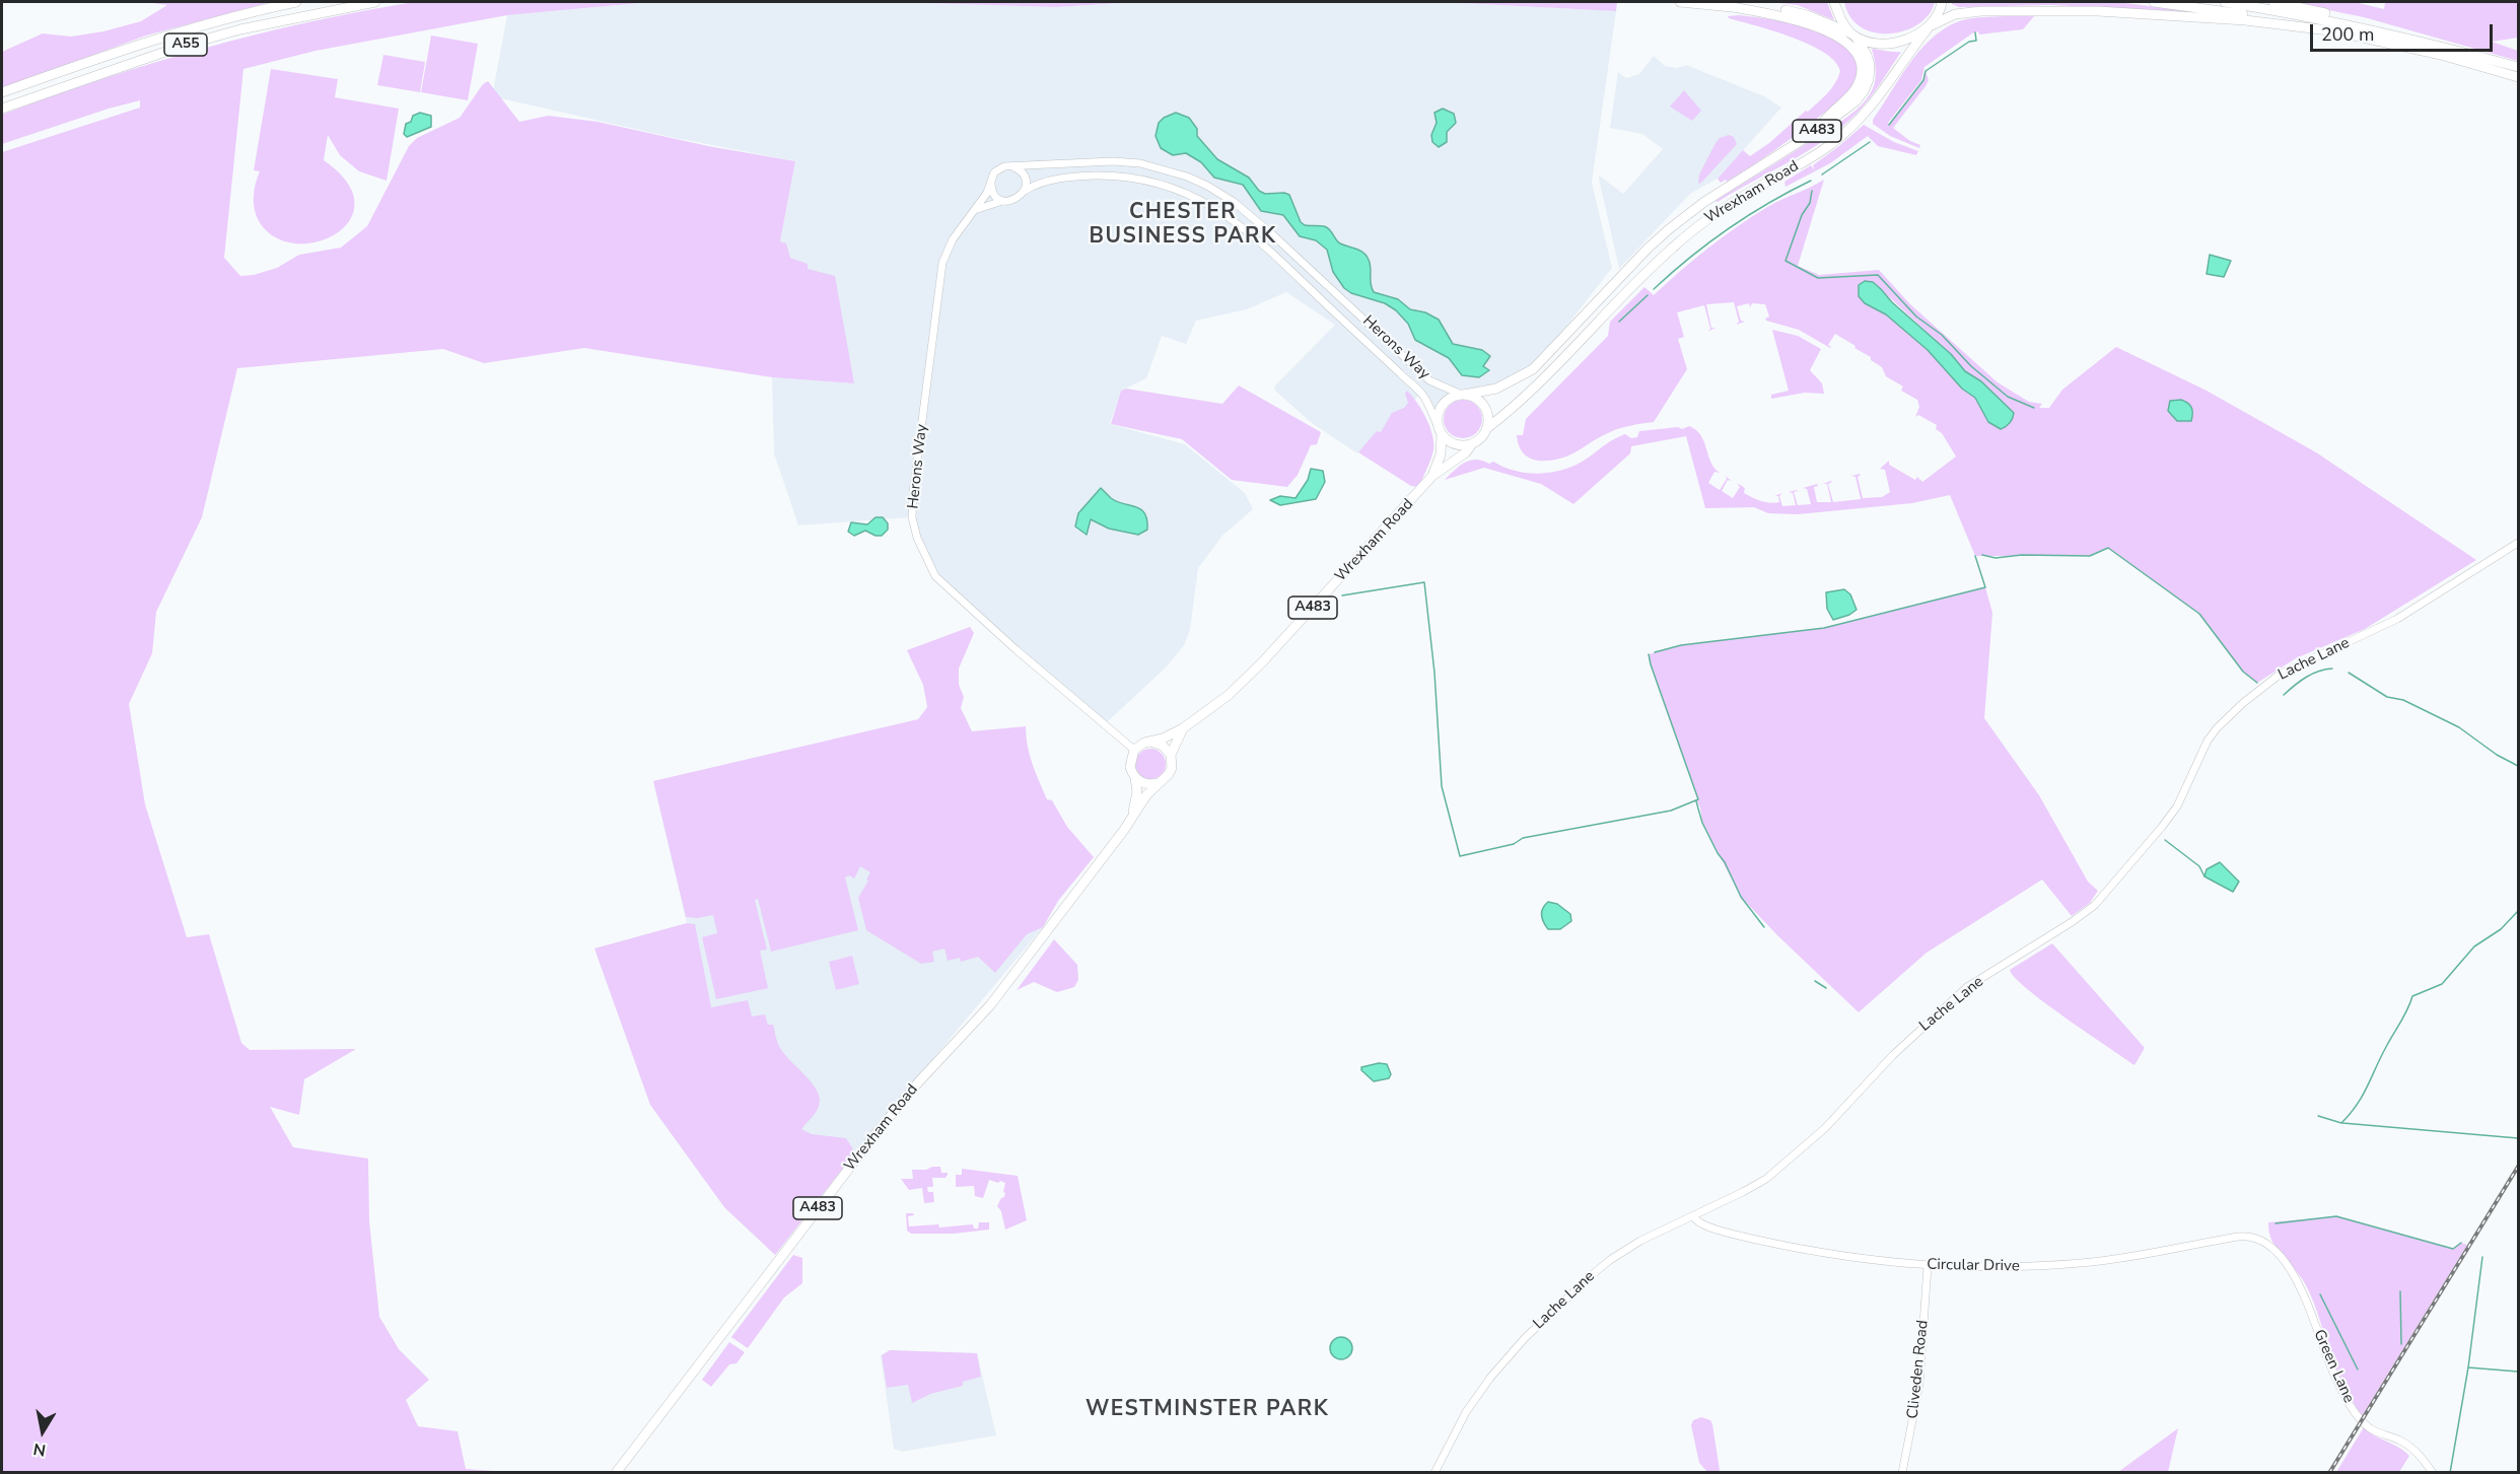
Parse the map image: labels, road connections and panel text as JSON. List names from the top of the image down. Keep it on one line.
{"streets":{"highway":["A55","A483","Wrexham Road"],"street":["Herons Way","Lache Lane","Circular Drive","Green Lane","Cliveden Road"]},"crossings":[["A483","Wrexham Road"],["A483","Herons Way"],["Wrexham Road","Herons Way"],["Lache Lane","Circular Drive"],["Circular Drive","Green Lane"],["Circular Drive","Cliveden Road"]],"districts":["CHESTER BUSINESS PARK","WESTMINSTER PARK"],"scale_bar":"200 m","north":"bottom"}
